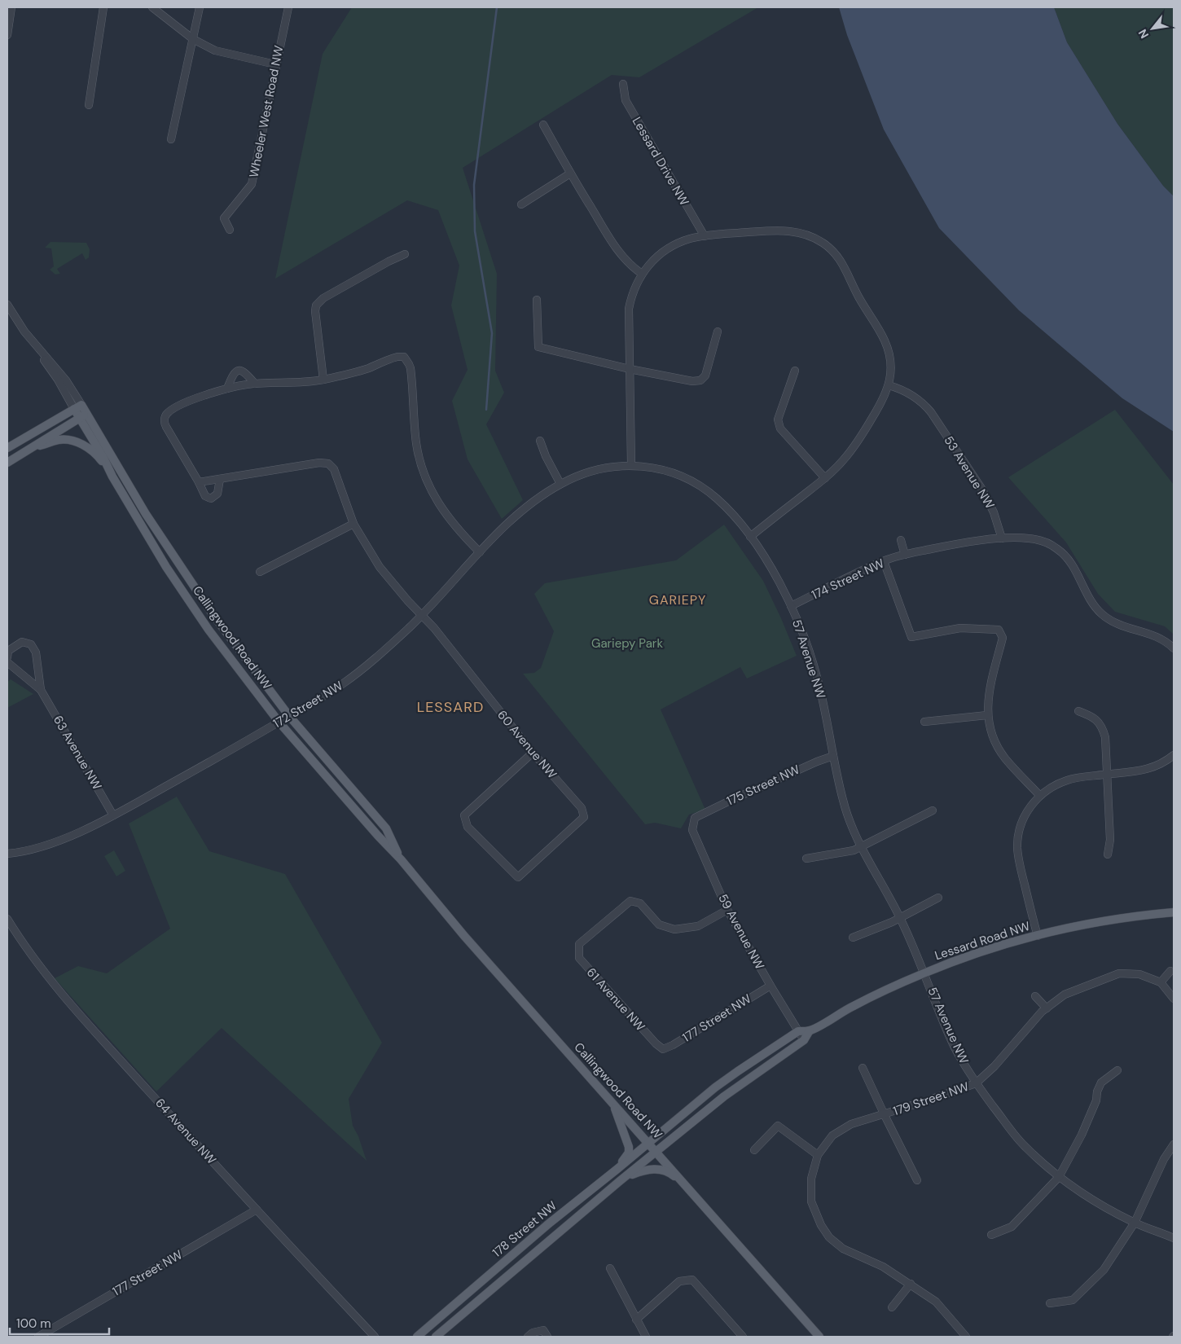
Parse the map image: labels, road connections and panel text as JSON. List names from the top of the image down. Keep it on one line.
{"streets":{"main road":["Callingwood Road NW","Lessard Road NW","178 Street NW"],"street":["Wheeler West Road NW","Lessard Drive NW","53 Avenue NW","174 Street NW","57 Avenue NW","172 Street NW","60 Avenue NW","63 Avenue NW","175 Street NW","59 Avenue NW","61 Avenue NW","177 Street NW","179 Street NW","64 Avenue NW"]},"crossings":[["53 Avenue NW","174 Street NW"],["174 Street NW","57 Avenue NW"],["Callingwood Road NW","172 Street NW"],["Callingwood Road NW","Lessard Road NW"],["Callingwood Road NW","178 Street NW"],["57 Avenue NW","172 Street NW"],["57 Avenue NW","175 Street NW"],["57 Avenue NW","Lessard Road NW"],["57 Avenue NW","179 Street NW"],["172 Street NW","60 Avenue NW"],["172 Street NW","63 Avenue NW"],["175 Street NW","59 Avenue NW"],["59 Avenue NW","Lessard Road NW"],["59 Avenue NW","61 Avenue NW"],["59 Avenue NW","177 Street NW"],["Lessard Road NW","178 Street NW"],["61 Avenue NW","177 Street NW"],["177 Street NW","64 Avenue NW"]],"districts":["GARIEPY","LESSARD"],"parks":["Gariepy Park"],"scale_bar":"100 m","north":"bottom left"}
